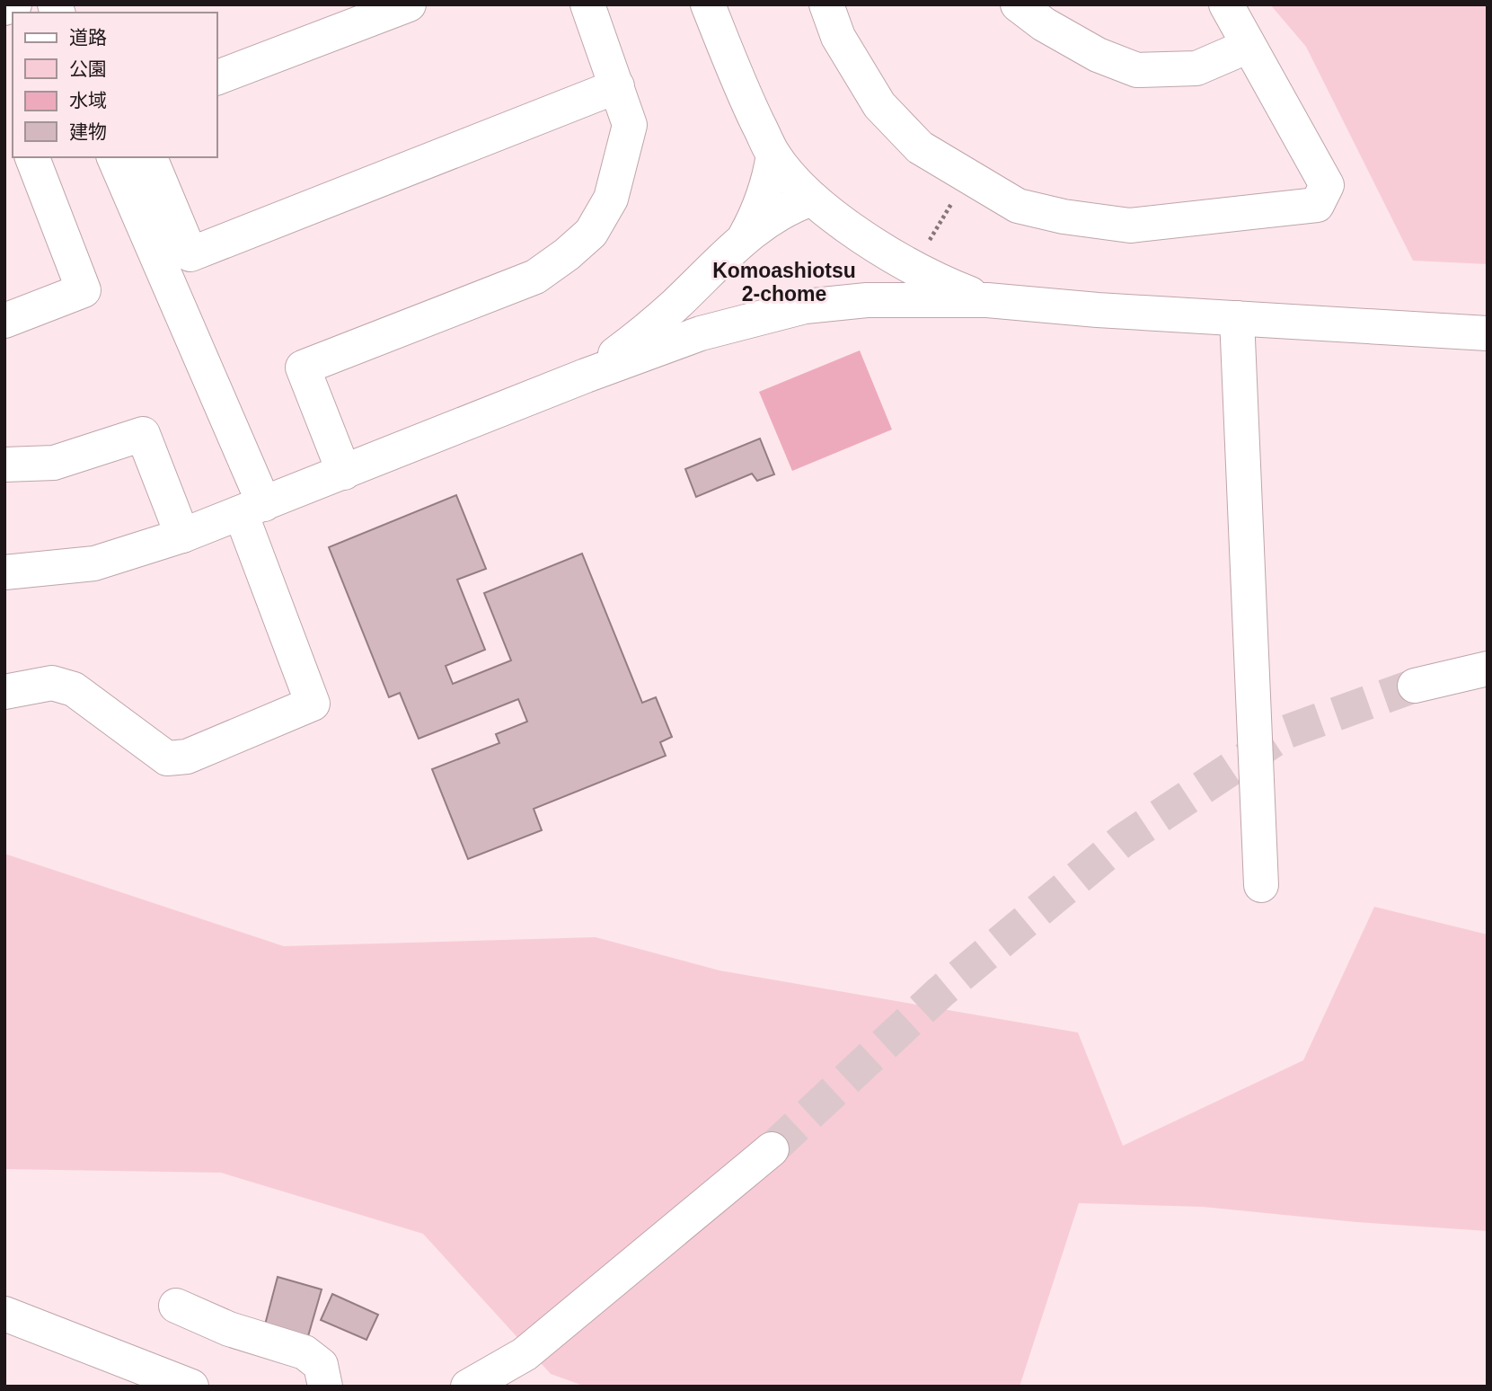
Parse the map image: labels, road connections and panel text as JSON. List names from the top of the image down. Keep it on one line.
{"districts":["Komoashiotsu 2-chome"],"legend":["道路","公園","水域","建物"]}
